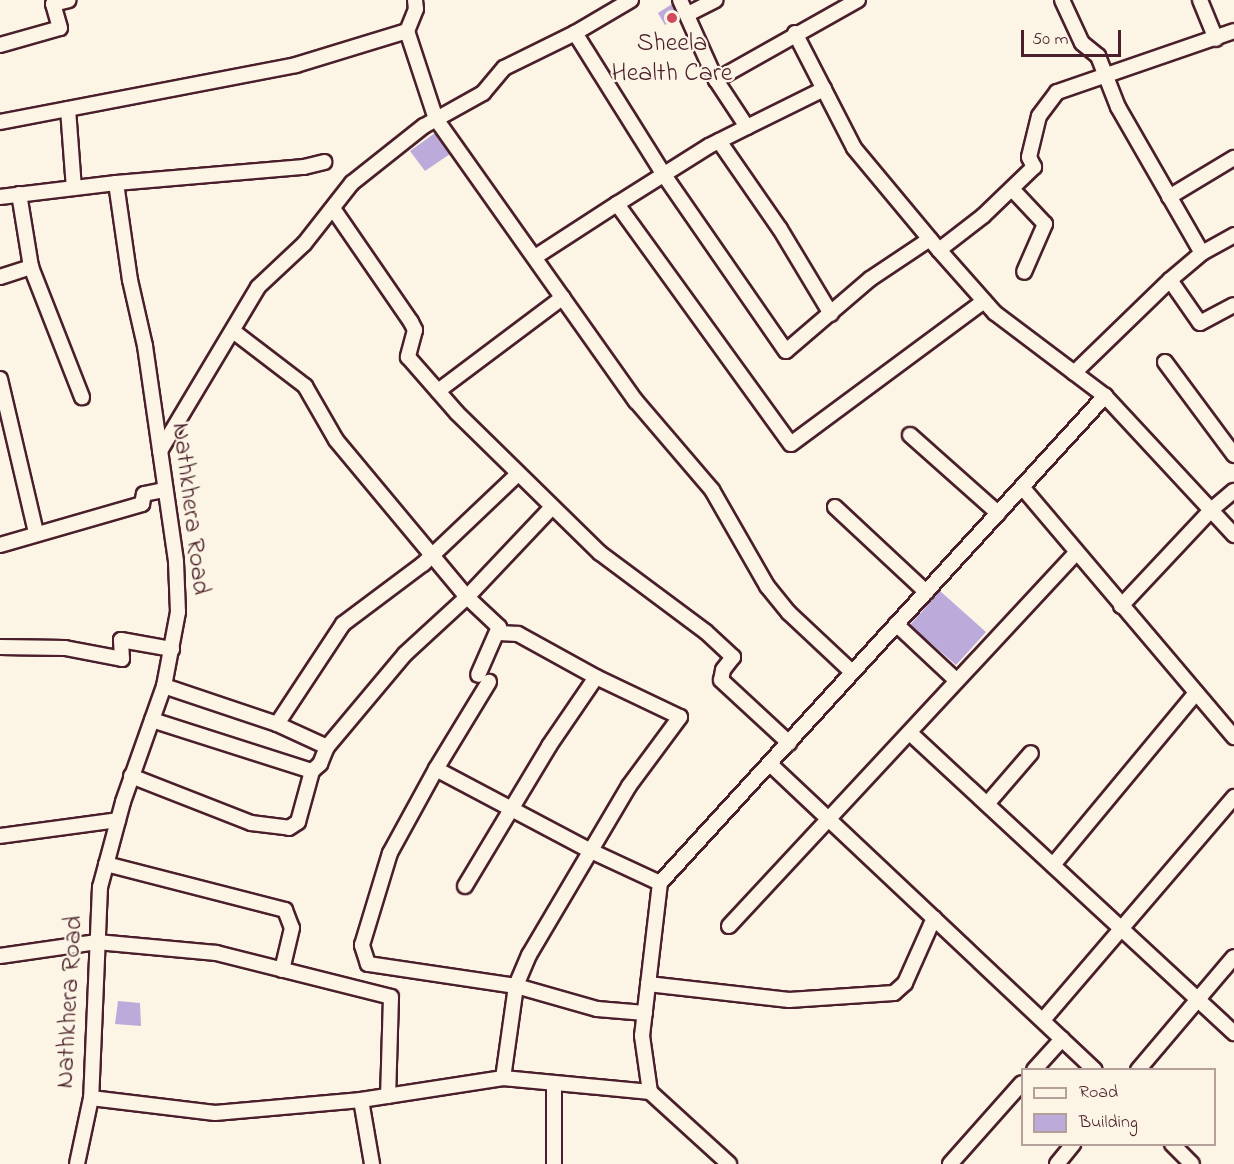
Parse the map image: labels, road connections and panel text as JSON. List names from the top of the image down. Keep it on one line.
{"streets":{"street":["Nathkhera Road"]},"places":["Sheela Health Care"],"legend":["Road","Building"],"scale_bar":"50 m"}
